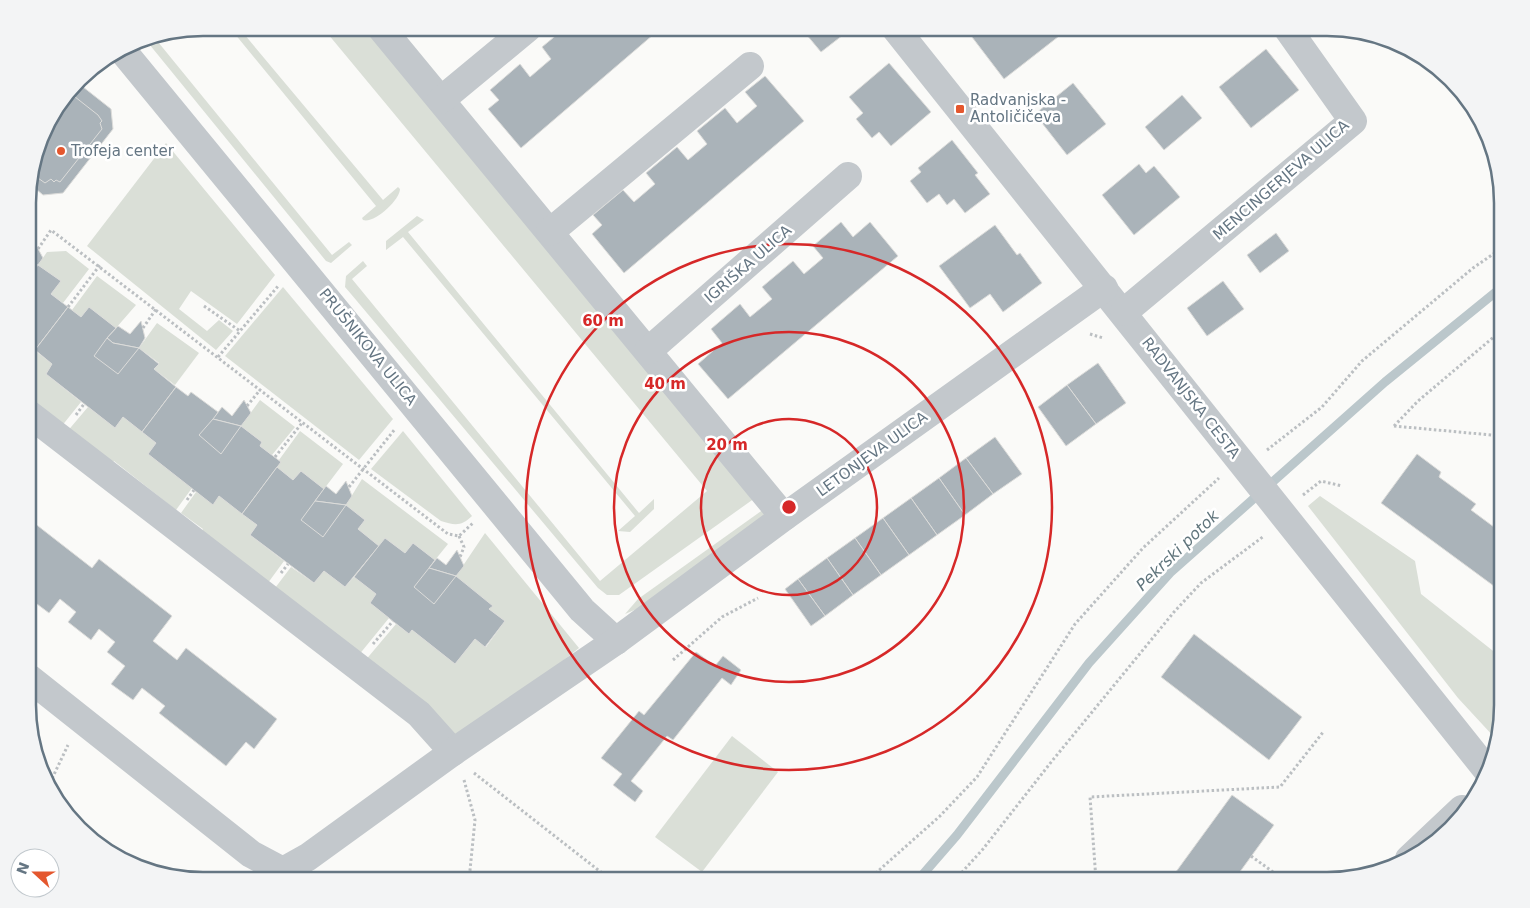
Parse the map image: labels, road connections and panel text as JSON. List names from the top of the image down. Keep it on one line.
{"streets":{"street":["MENCINGERJEVA ULICA","IGRIŠKA ULICA","PRUŠNIKOVA ULICA","RADVANJSKA CESTA","LETONJEVA ULICA"]},"crossings":[["MENCINGERJEVA ULICA","RADVANJSKA CESTA"],["PRUŠNIKOVA ULICA","LETONJEVA ULICA"],["RADVANJSKA CESTA","LETONJEVA ULICA"]],"water":["Pekrski potok"],"places":{"transit":["Radvanjska - Antoličičeva"],"other":["Trofeja center"]},"north":"left","rings":["60 m","40 m","20 m"]}
